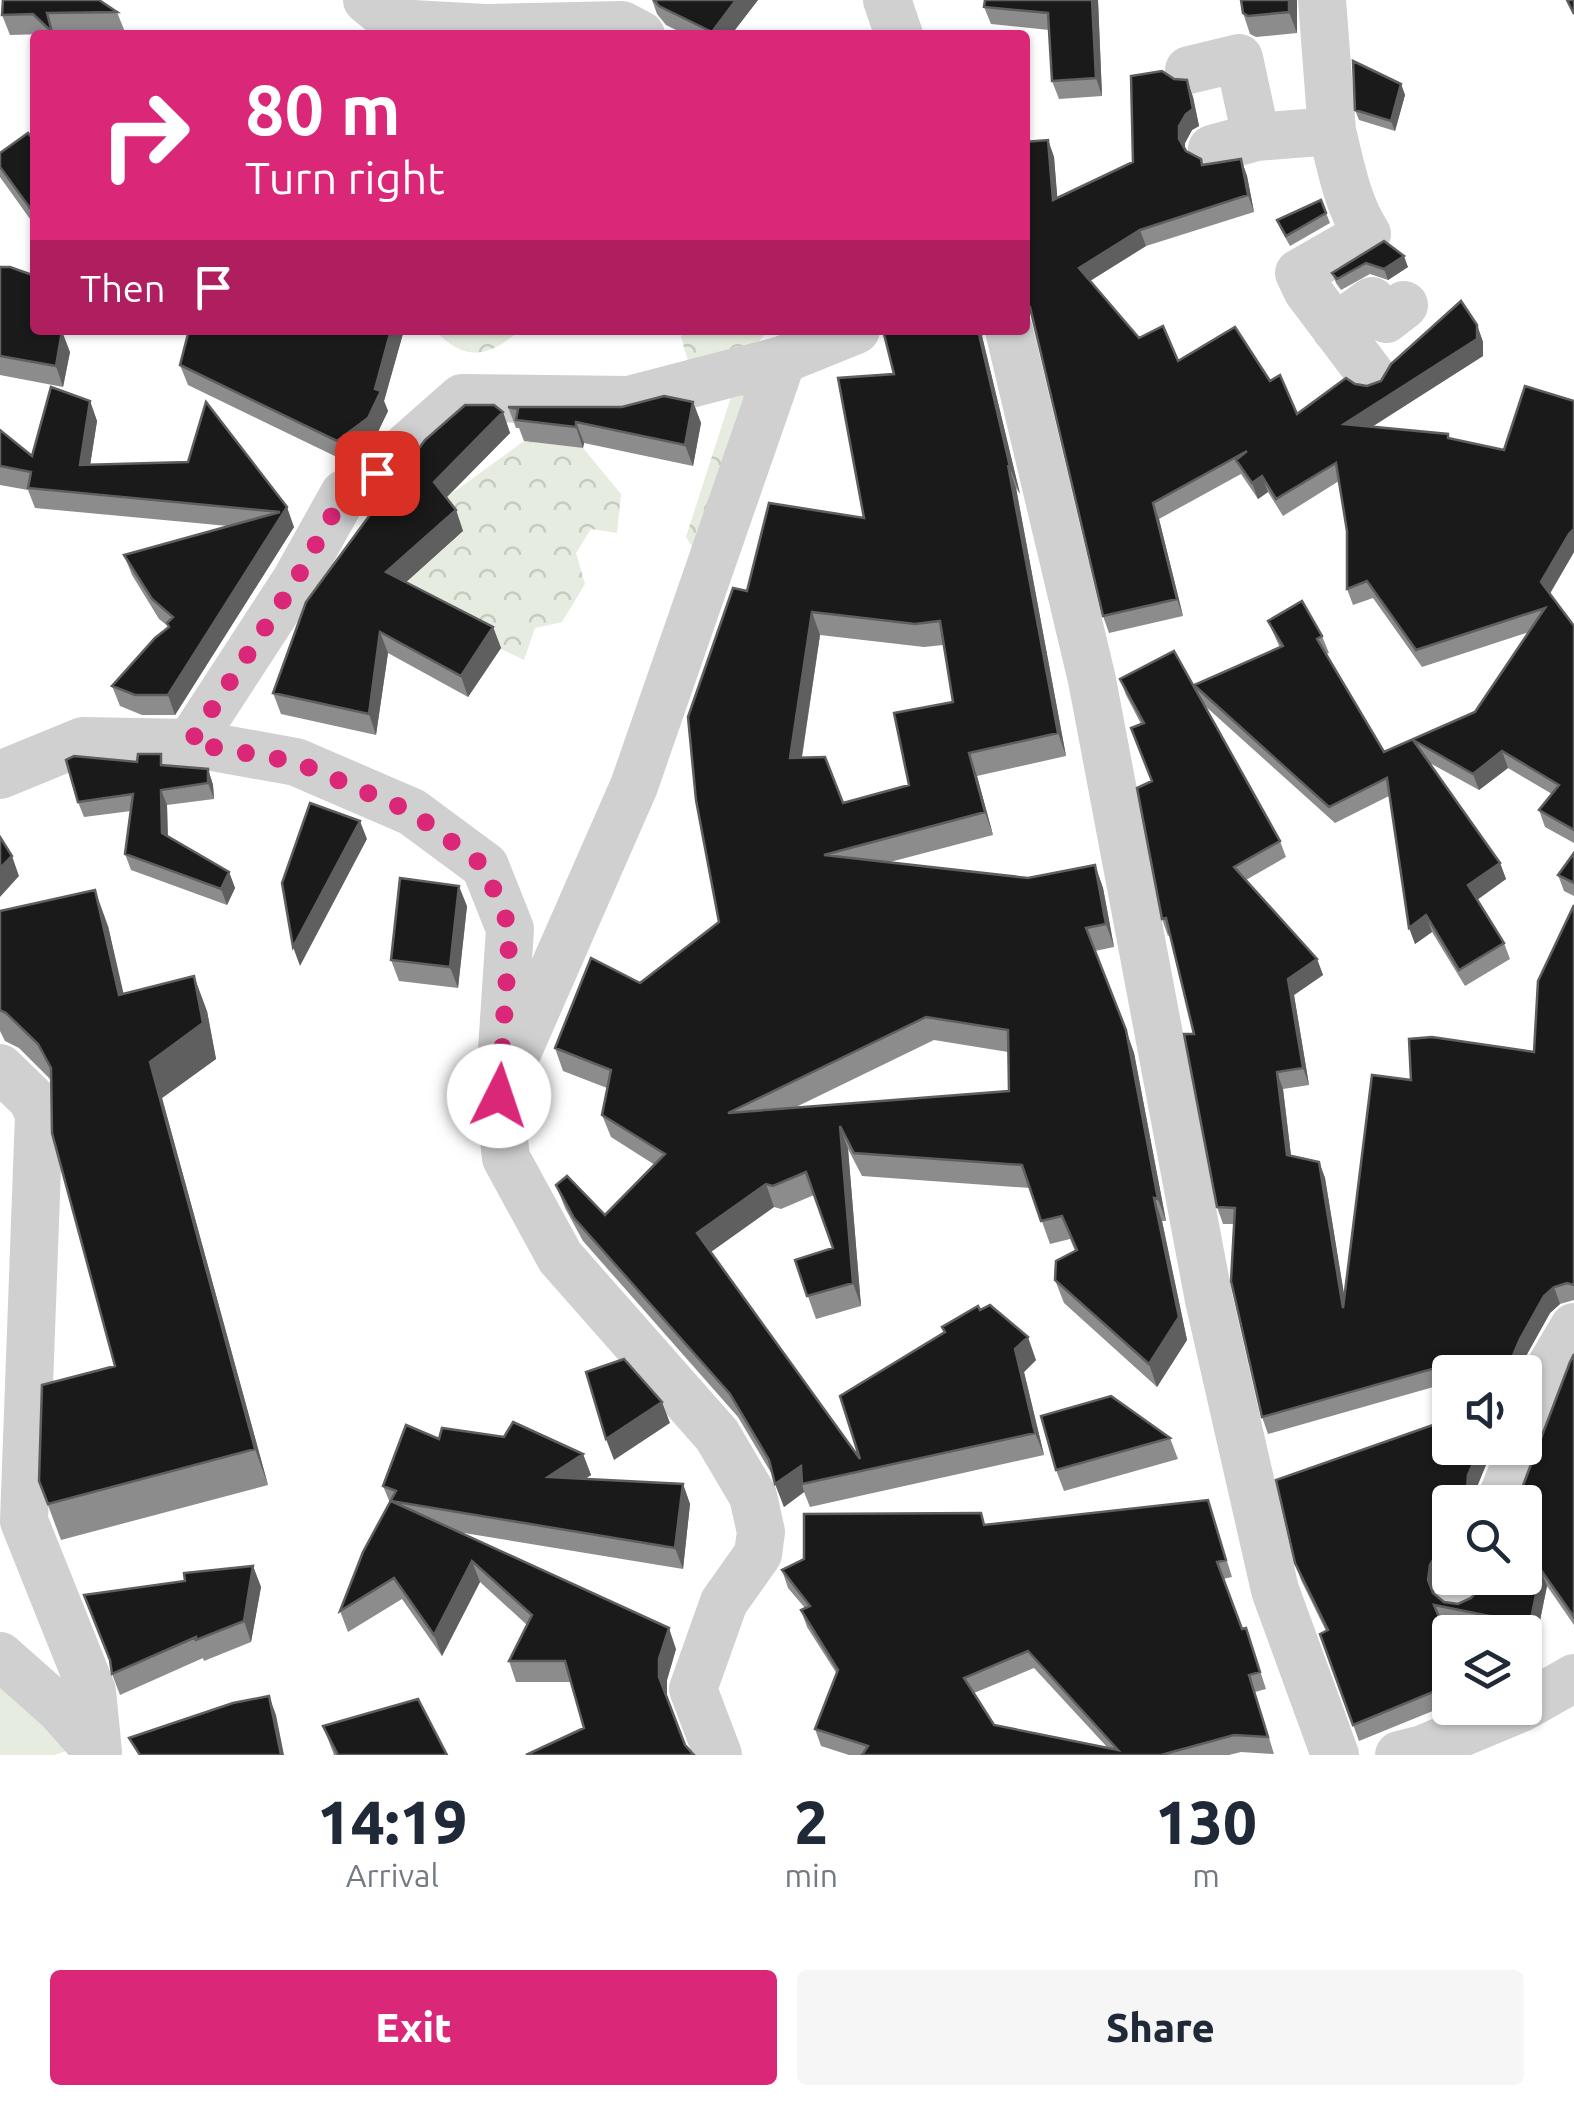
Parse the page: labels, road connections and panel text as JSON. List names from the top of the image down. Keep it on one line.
{"page":{"turn":["80 m","Turn right"],"then":"Then","eta":["14:19","Arrival","2","min","130","m"],"buttons":["Exit","Share"]}}
